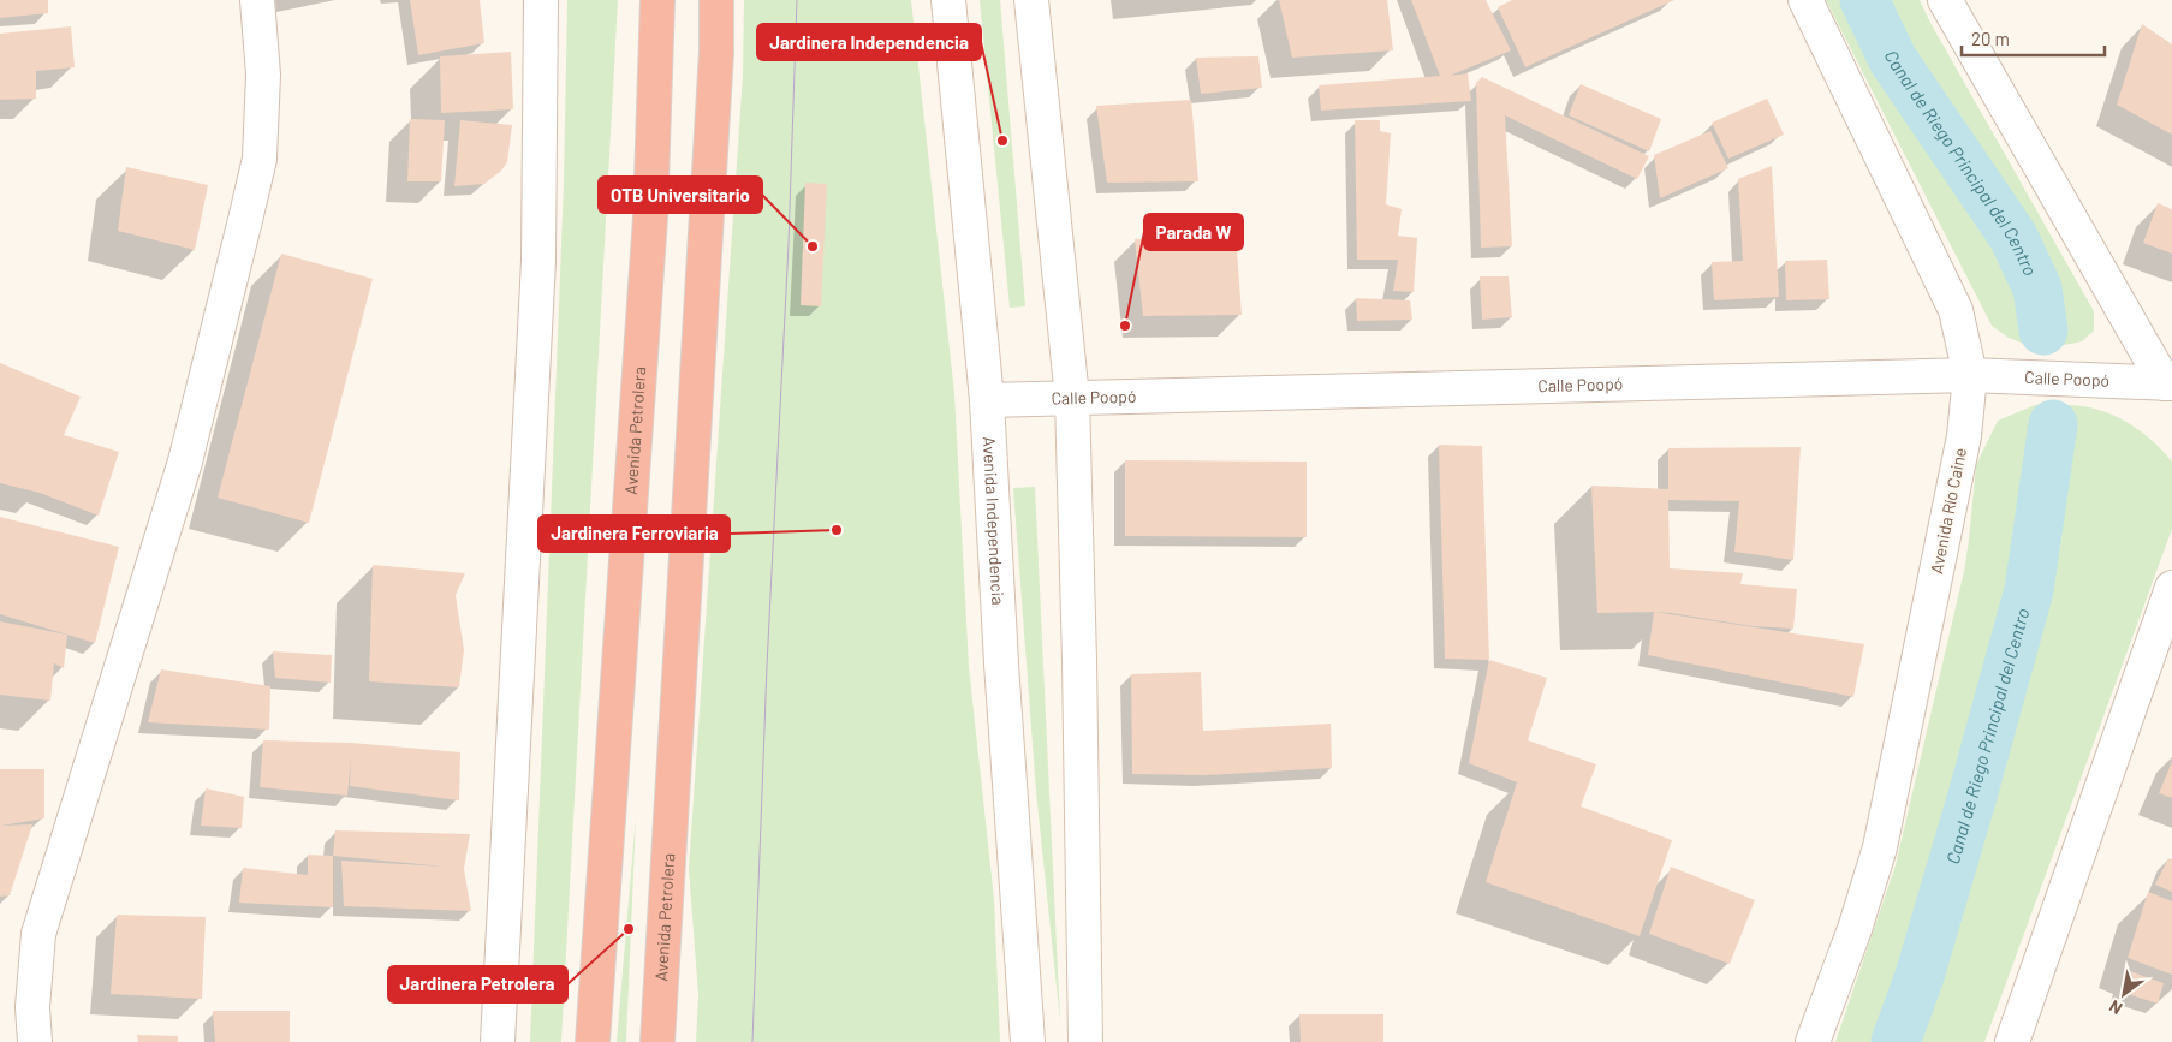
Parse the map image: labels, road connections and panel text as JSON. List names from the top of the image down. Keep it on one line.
{"streets":{"highway":["Avenida Petrolera"],"street":["Calle Poopó","Avenida Río Caine","Avenida Independencia"]},"crossings":[["Calle Poopó","Avenida Río Caine"],["Calle Poopó","Avenida Independencia"]],"water":["Canal de Riego Principal del Centro"],"places":["Jardinera Independencia","OTB Universitario","Parada W","Jardinera Ferroviaria","Jardinera Petrolera"],"scale_bar":"20 m","north":"bottom left"}
